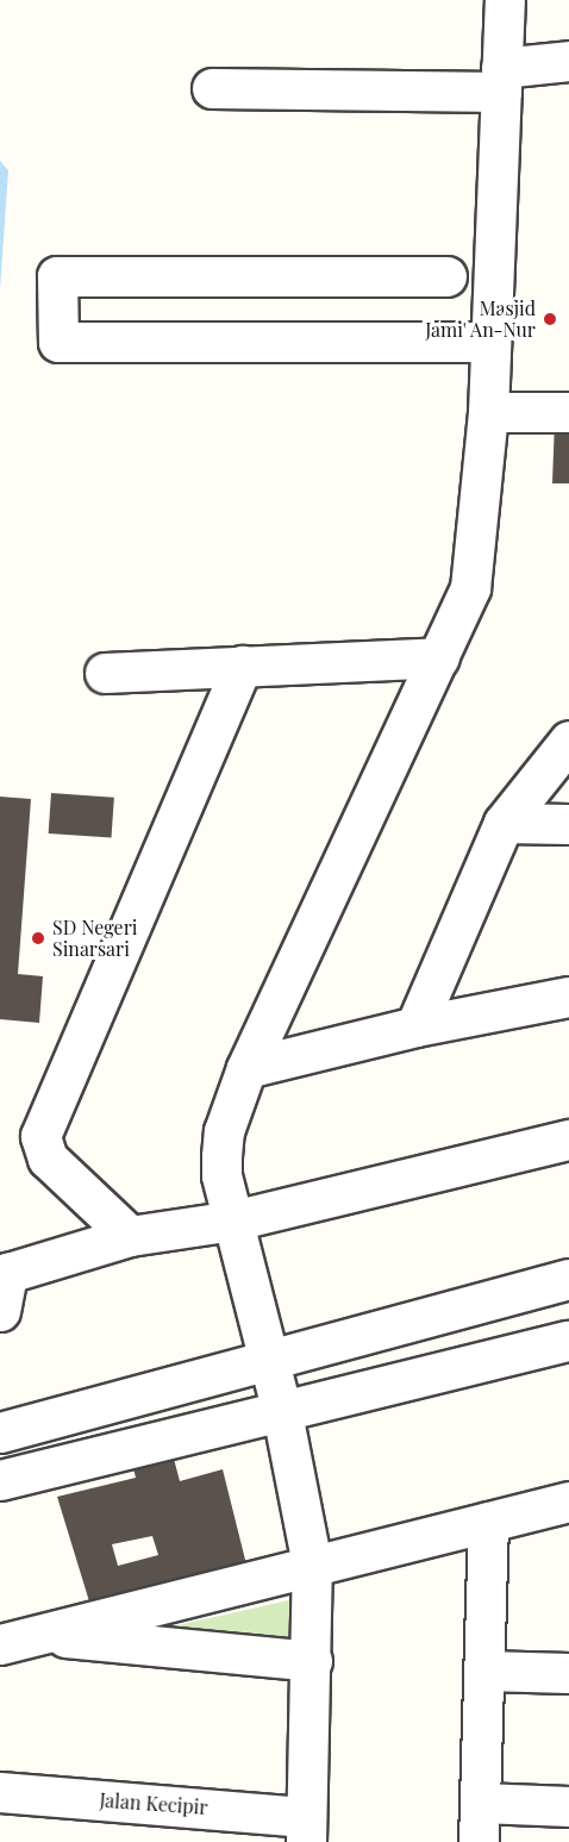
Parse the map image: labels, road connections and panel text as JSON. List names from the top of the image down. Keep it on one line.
{"streets":{"street":["Jalan Kecipir"]},"places":["Masjid Jami' An-Nur","SD Negeri Sinarsari"]}
